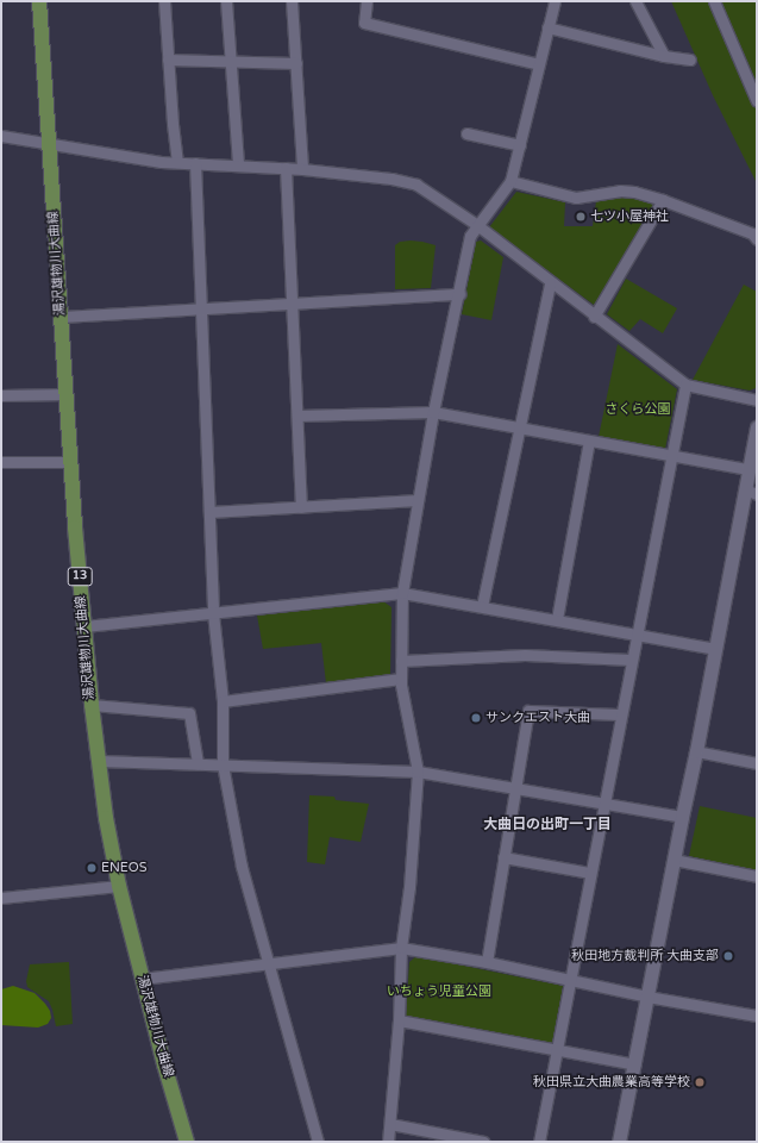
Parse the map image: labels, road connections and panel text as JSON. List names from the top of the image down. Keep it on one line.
{"streets":{"main road":["湯沢雄物川大曲線","13"]},"districts":["大曲日の出町一丁目"],"parks":["さくら公園","いちょう児童公園"],"places":["七ツ小屋神社","サンクエスト大曲","ENEOS","秋田地方裁判所 大曲支部","秋田県立大曲農業高等学校"]}
